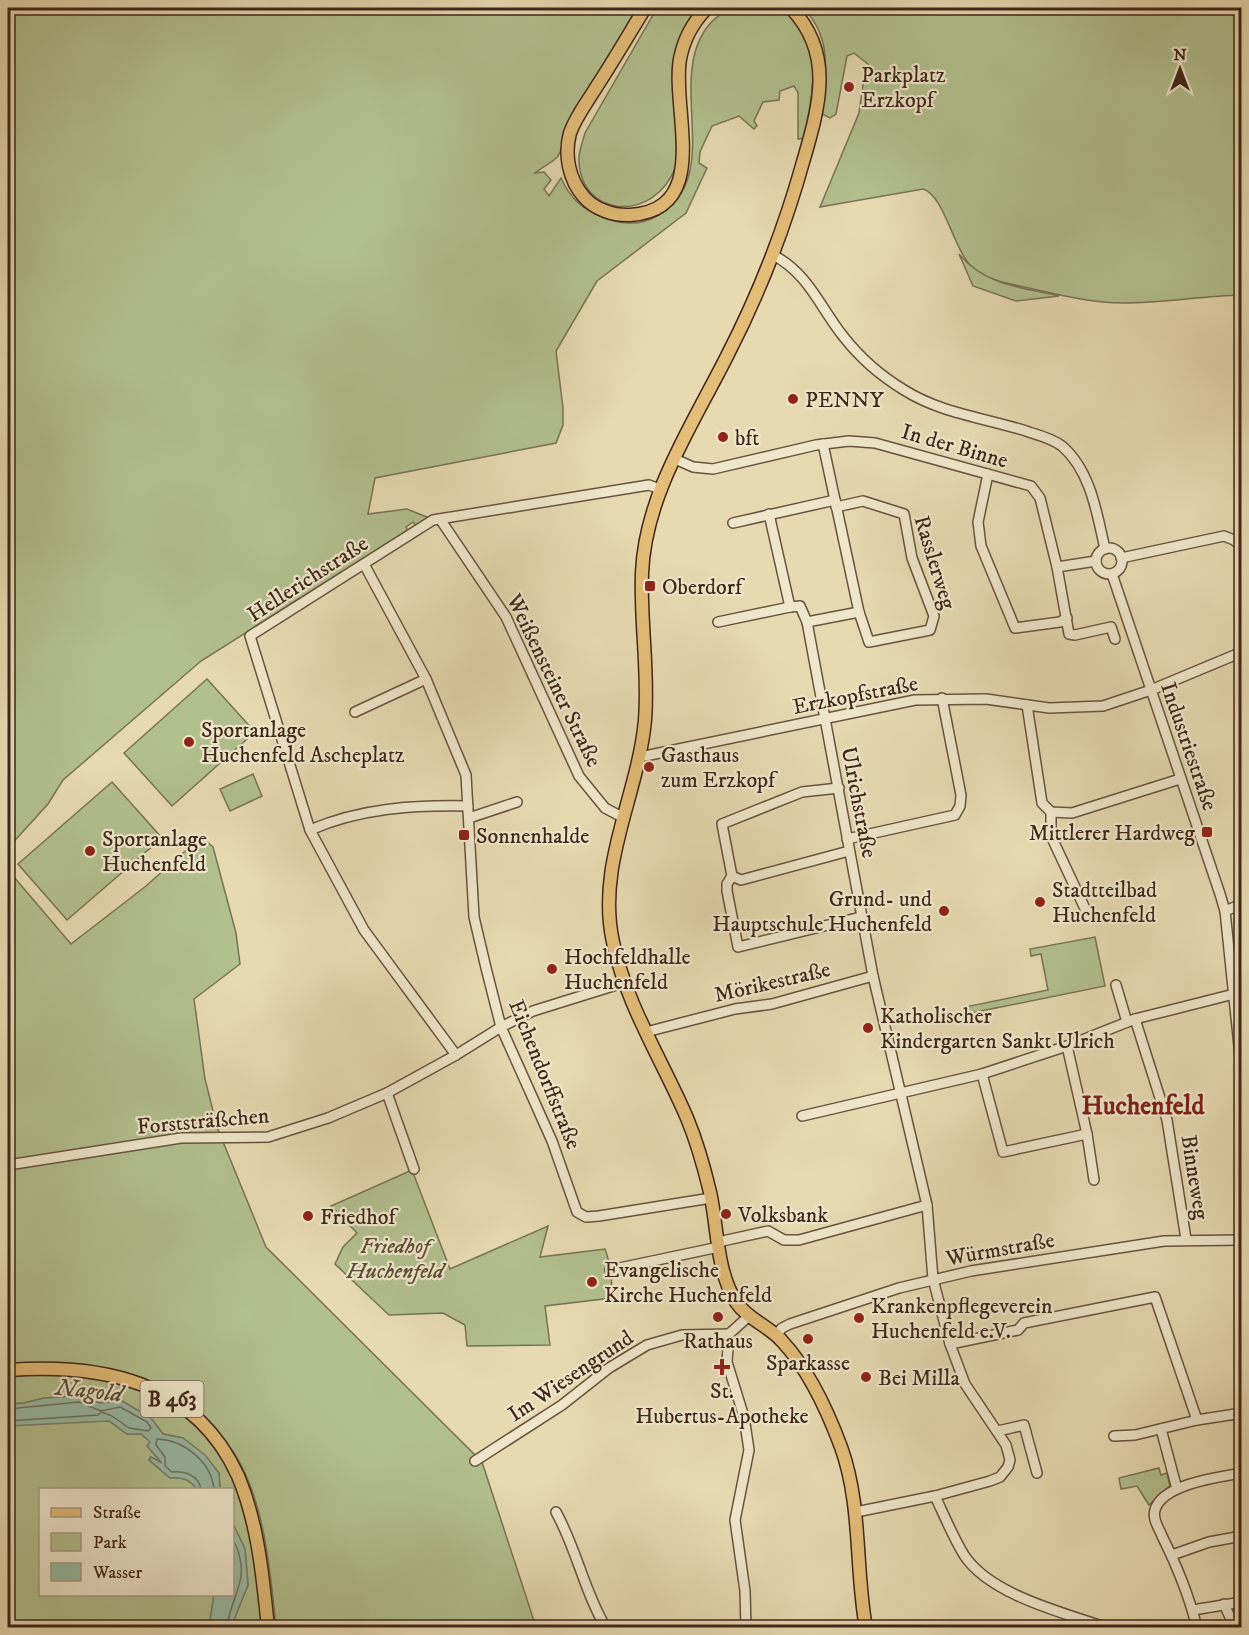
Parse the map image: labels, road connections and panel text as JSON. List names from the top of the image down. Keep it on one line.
{"streets":{"main road":["B 463"],"street":["In der Binne","Rasslerweg","Hellerichstraße","Weißensteiner Straße","Erzkopfstraße","Industriestraße","Ulrichstraße","Mörikestraße","Eichendorffstraße","Forststräßchen","Binneweg","Würmstraße","Im Wiesengrund"]},"crossings":[["Hellerichstraße","Weißensteiner Straße"],["Hellerichstraße","Eichendorffstraße"],["Hellerichstraße","Forststräßchen"],["Erzkopfstraße","Industriestraße"],["Erzkopfstraße","Ulrichstraße"],["Ulrichstraße","Mörikestraße"],["Ulrichstraße","Würmstraße"],["Eichendorffstraße","Forststräßchen"],["Binneweg","Würmstraße"]],"districts":["Huchenfeld"],"water":["Nagold"],"parks":["Friedhof Huchenfeld"],"places":{"other":["Parkplatz Erzkopf","PENNY","bft","Sportanlage Huchenfeld Ascheplatz","Gasthaus zum Erzkopf","Sportanlage Huchenfeld","Stadtteilbad Huchenfeld","Grund- und Hauptschule Huchenfeld","Hochfeldhalle Huchenfeld","Katholischer Kindergarten Sankt Ulrich","Volksbank","Friedhof","Evangelische Kirche Huchenfeld","Rathaus","Krankenpflegeverein Huchenfeld e.V.","Sparkasse","Bei Milla"],"transit":["Oberdorf","Mittlerer Hardweg","Sonnenhalde"],"health":["St. Hubertus-Apotheke"]},"legend":["Straße","Park","Wasser"],"north":"top"}
